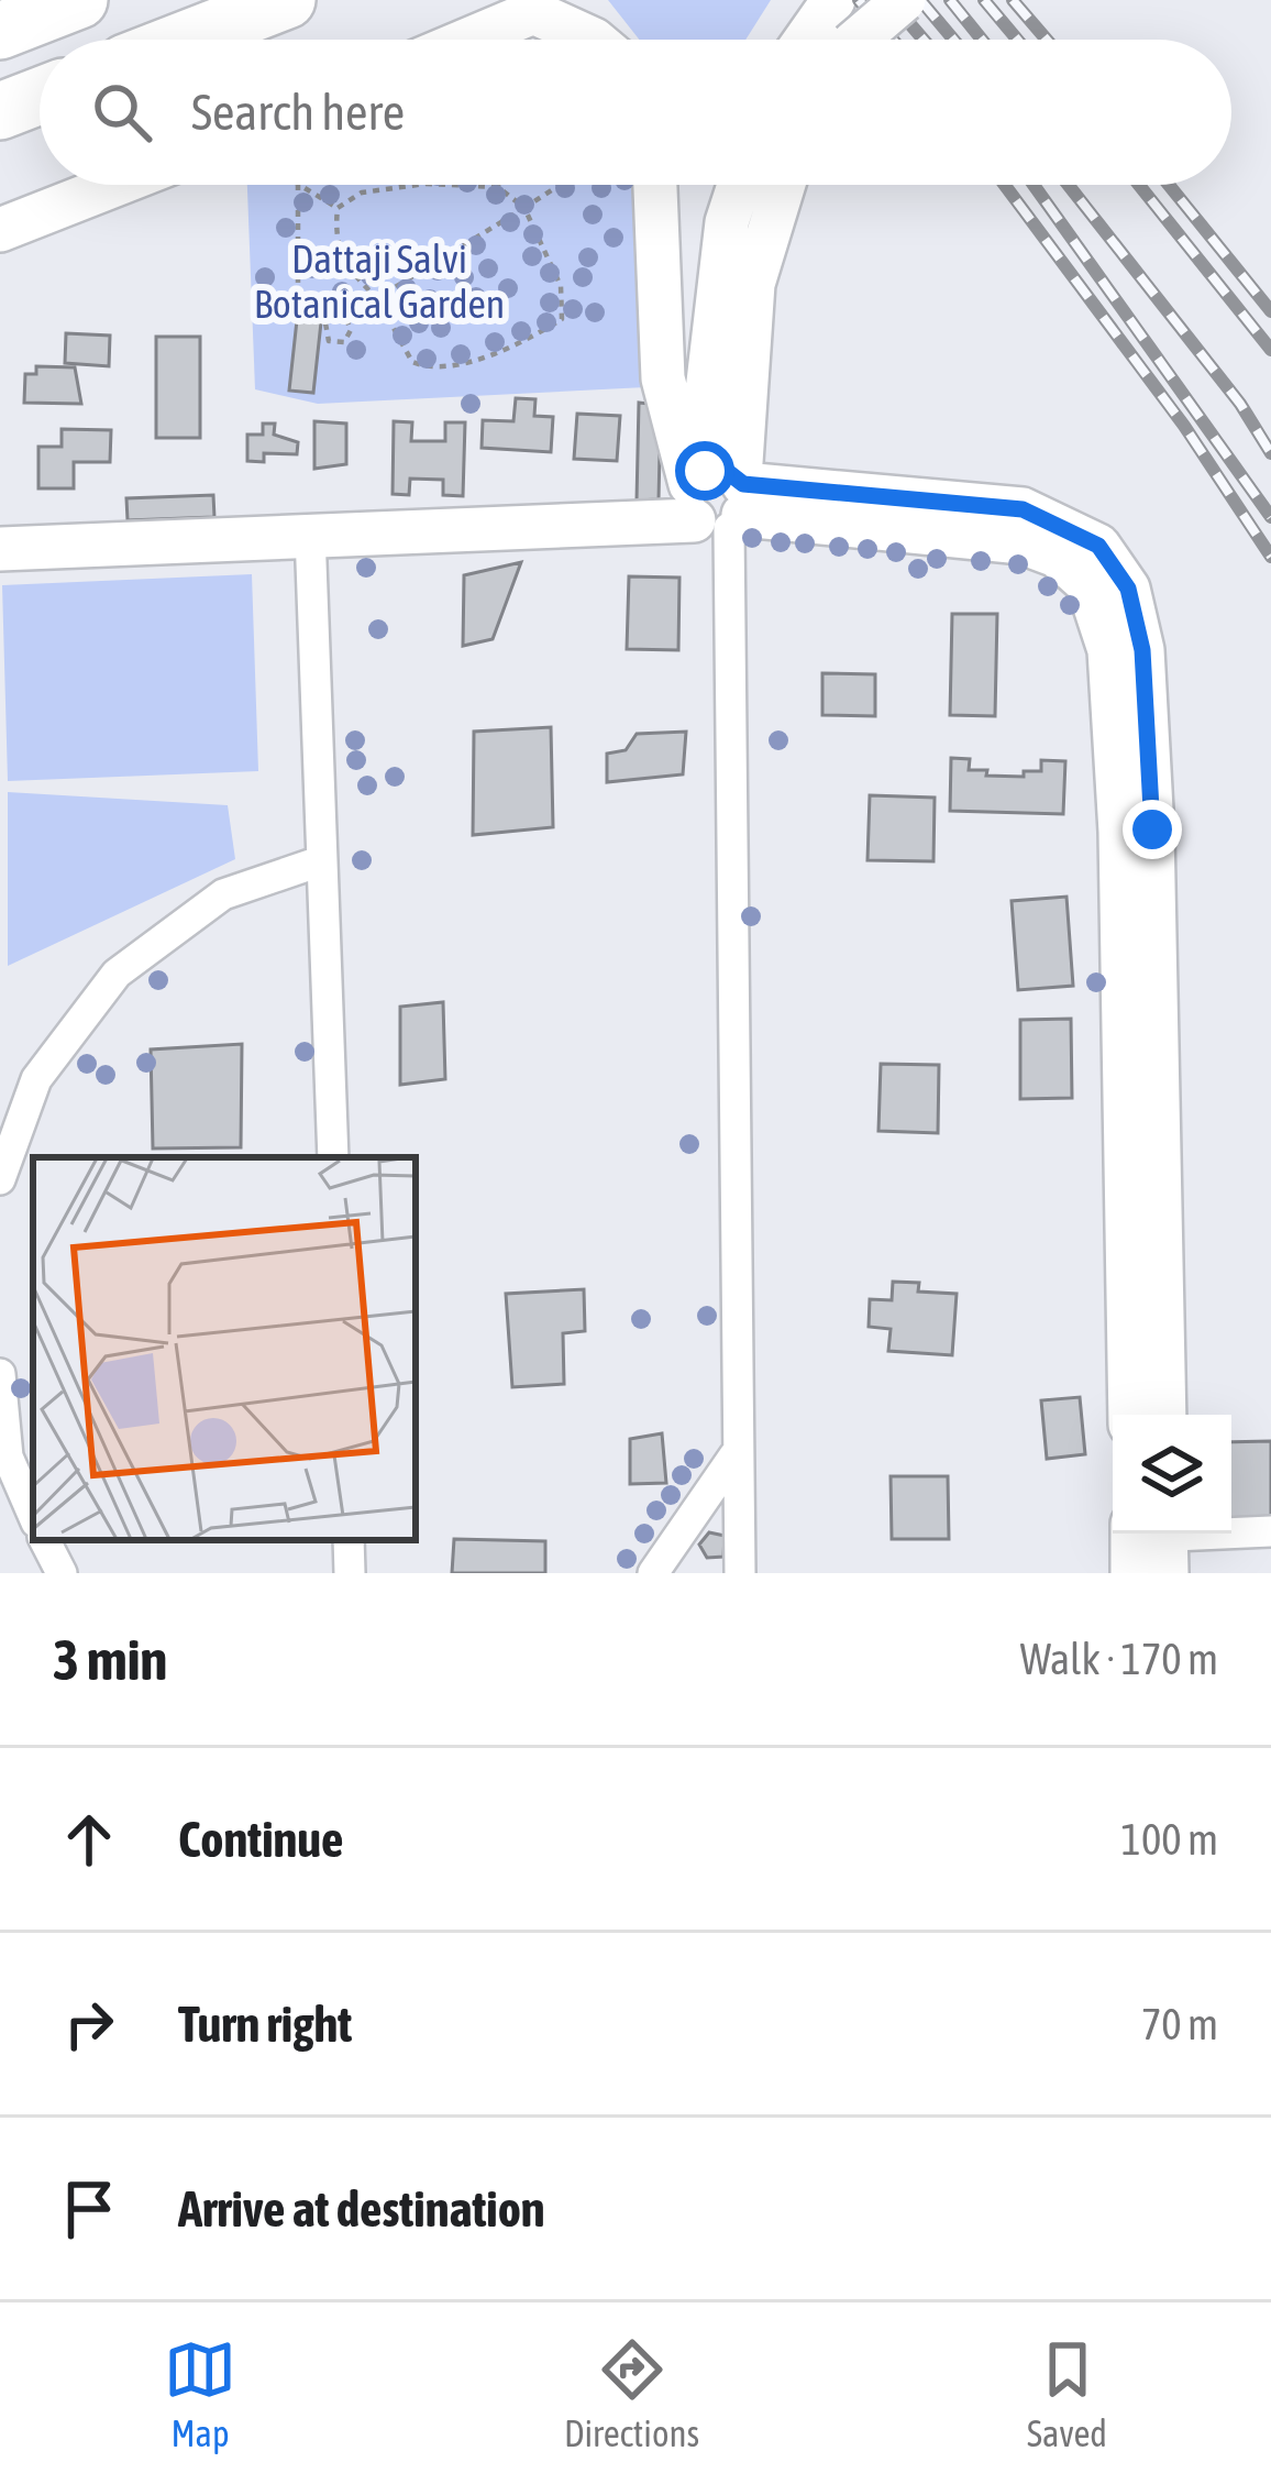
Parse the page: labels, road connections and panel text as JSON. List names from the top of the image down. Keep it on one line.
{"parks":["Dattaji Salvi Botanical Garden"],"page":{"search":"Search here","heading":["3 min","Walk · 170 m"],"list":[["Continue","100 m"],["Turn right","70 m"],"Arrive at destination"],"nav":["Map","Directions","Saved"]}}
